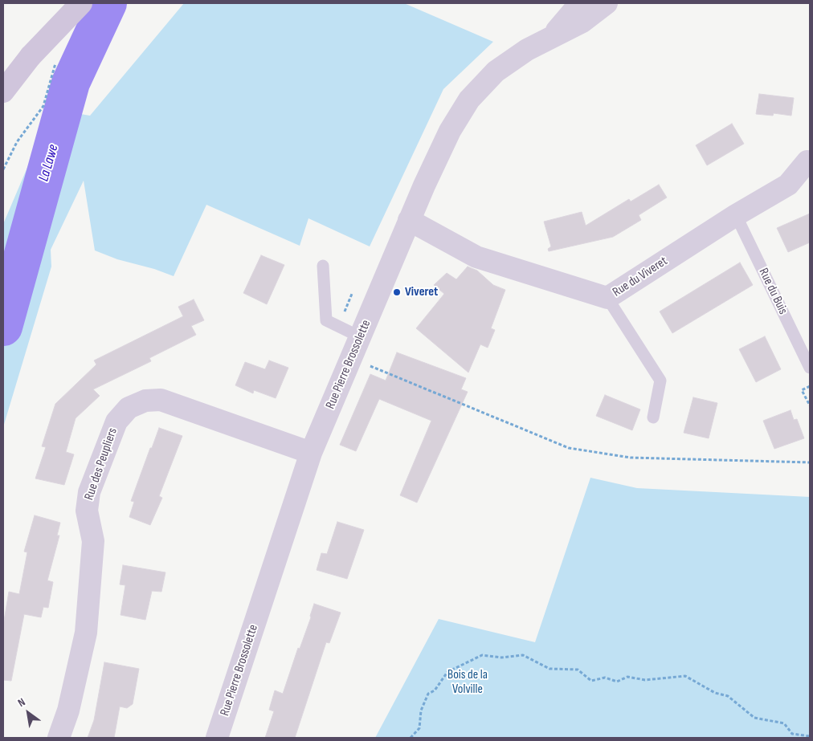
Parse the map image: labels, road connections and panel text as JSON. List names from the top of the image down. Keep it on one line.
{"streets":{"street":["Rue du Viveret","Rue Pierre Brossolette","Rue des Peupliers"],"lane":["Rue du Buis"]},"crossings":[["Rue du Viveret","Rue du Buis"],["Rue du Viveret","Rue Pierre Brossolette"],["Rue Pierre Brossolette","Rue des Peupliers"]],"water":["La Lawe"],"parks":["Bois de la Volville"],"places":["Viveret"],"north":"top left"}
